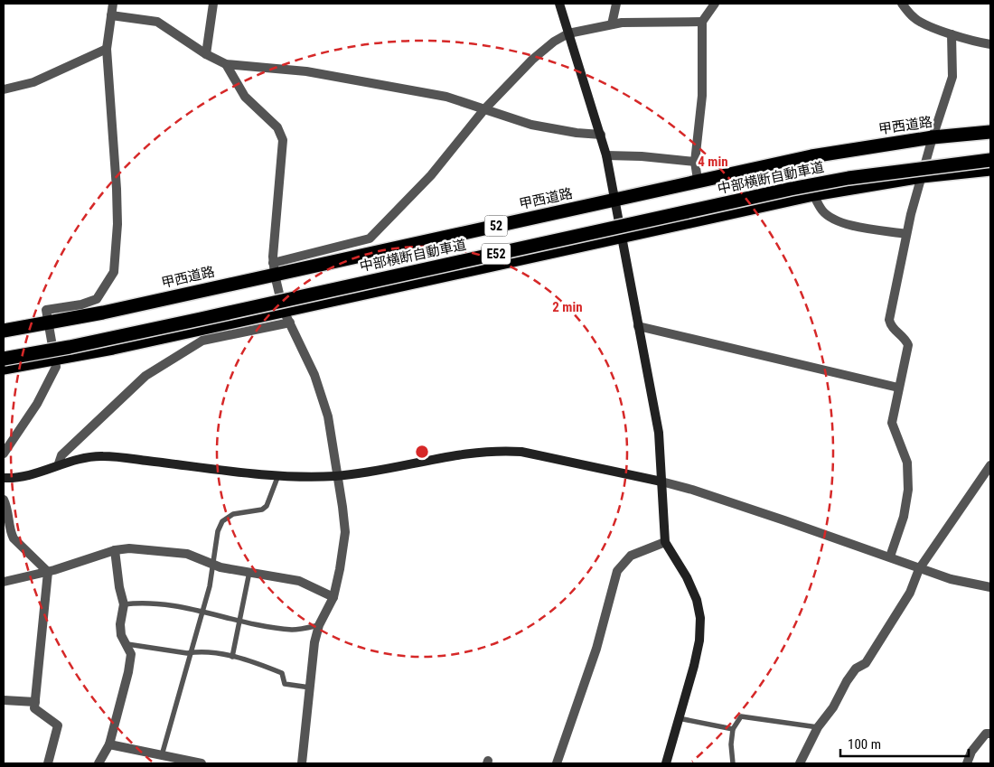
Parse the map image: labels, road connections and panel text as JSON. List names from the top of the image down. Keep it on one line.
{"streets":{"highway":["甲西道路","中部横断自動車道","52","E52"]},"scale_bar":"100 m","rings":["4 min","2 min"]}
